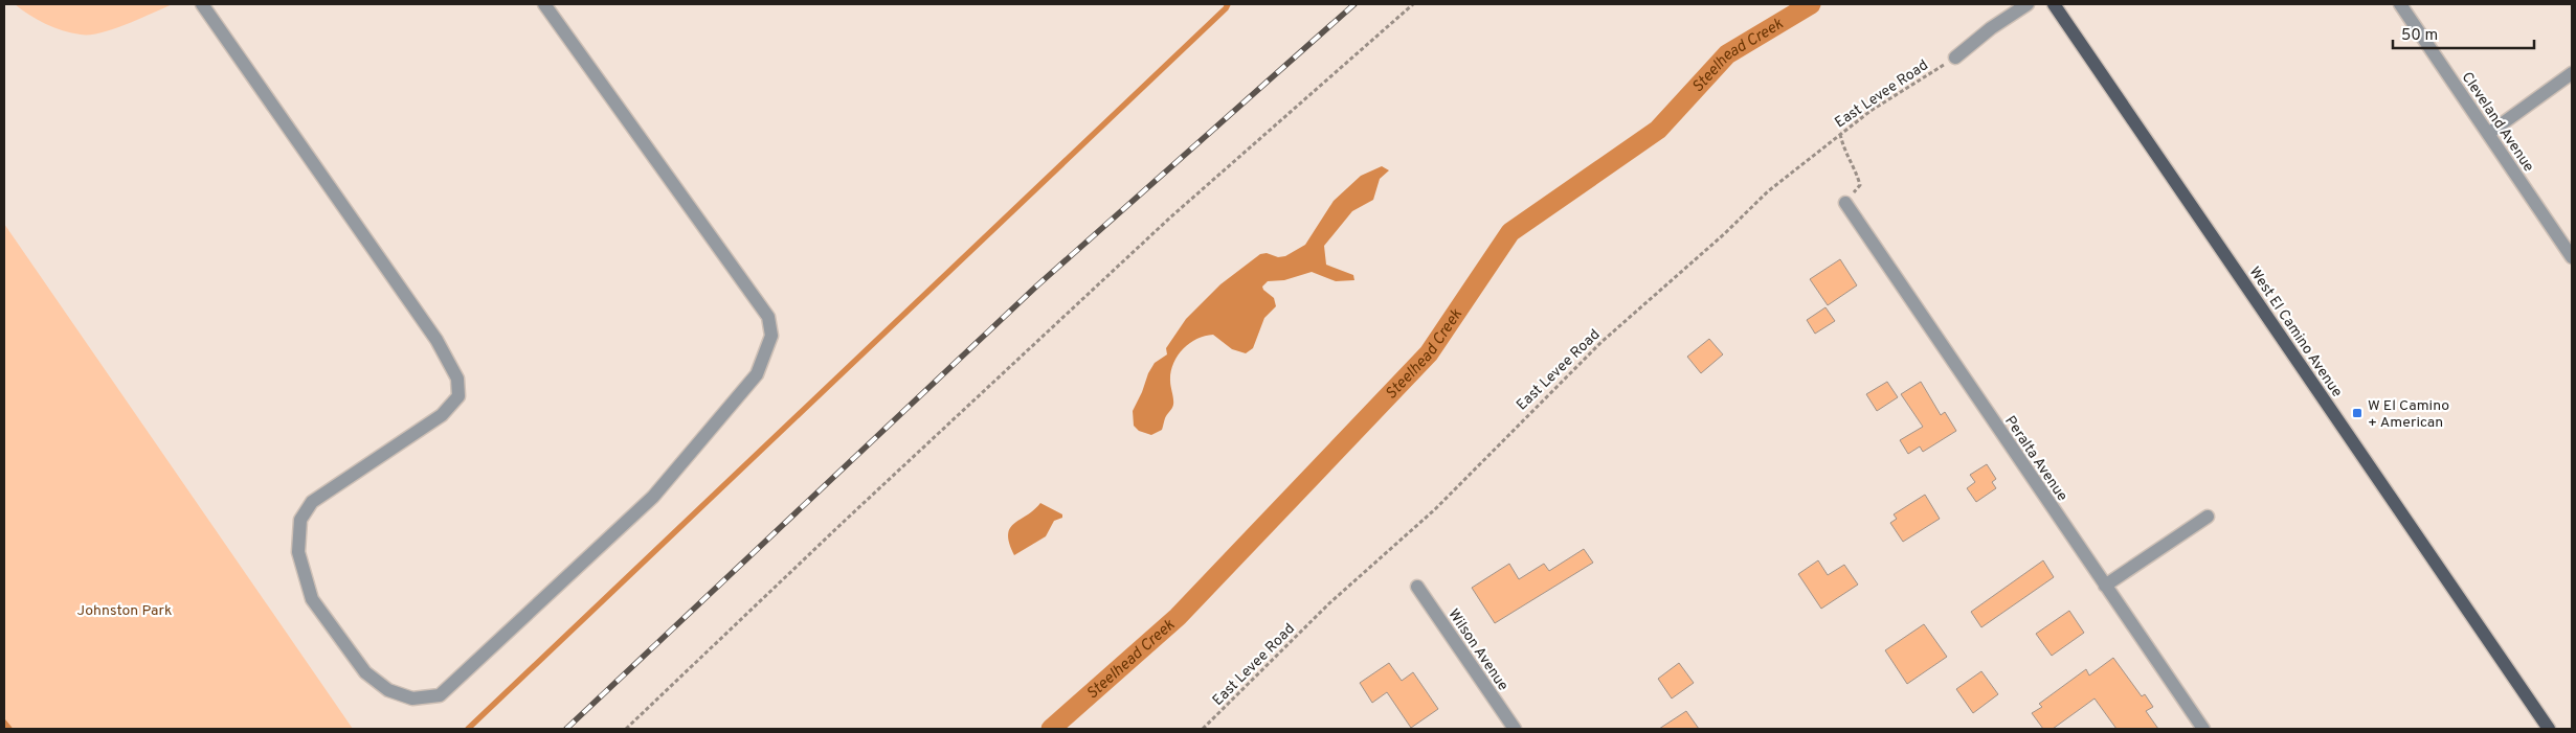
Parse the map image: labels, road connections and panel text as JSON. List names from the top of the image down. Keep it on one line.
{"streets":{"main road":["West El Camino Avenue"],"street":["Cleveland Avenue","Peralta Avenue","Wilson Avenue"],"path":["East Levee Road"]},"water":["Steelhead Creek"],"parks":["Johnston Park"],"places":{"transit":["W El Camino + American"]},"scale_bar":"50 m"}
